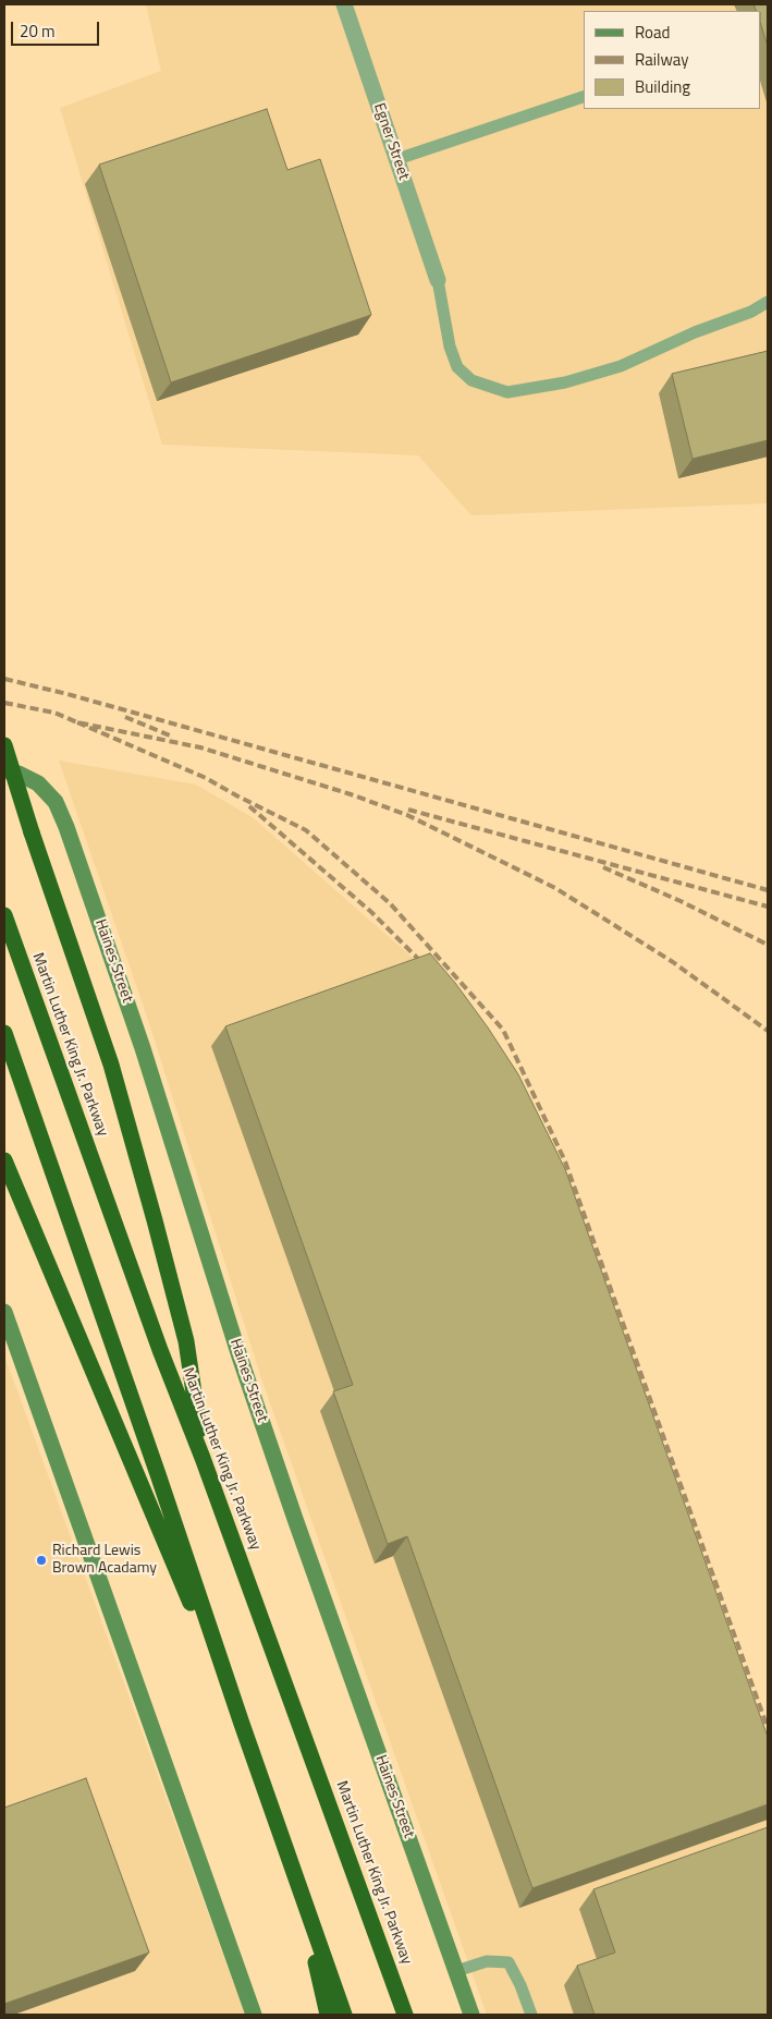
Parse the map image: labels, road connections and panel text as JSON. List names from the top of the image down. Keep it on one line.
{"streets":{"highway":["Martin Luther King Jr. Parkway"],"street":["Egner Street","Haines Street"]},"places":["Richard Lewis Brown Acadamy"],"legend":["Road","Railway","Building"],"scale_bar":"20 m"}
